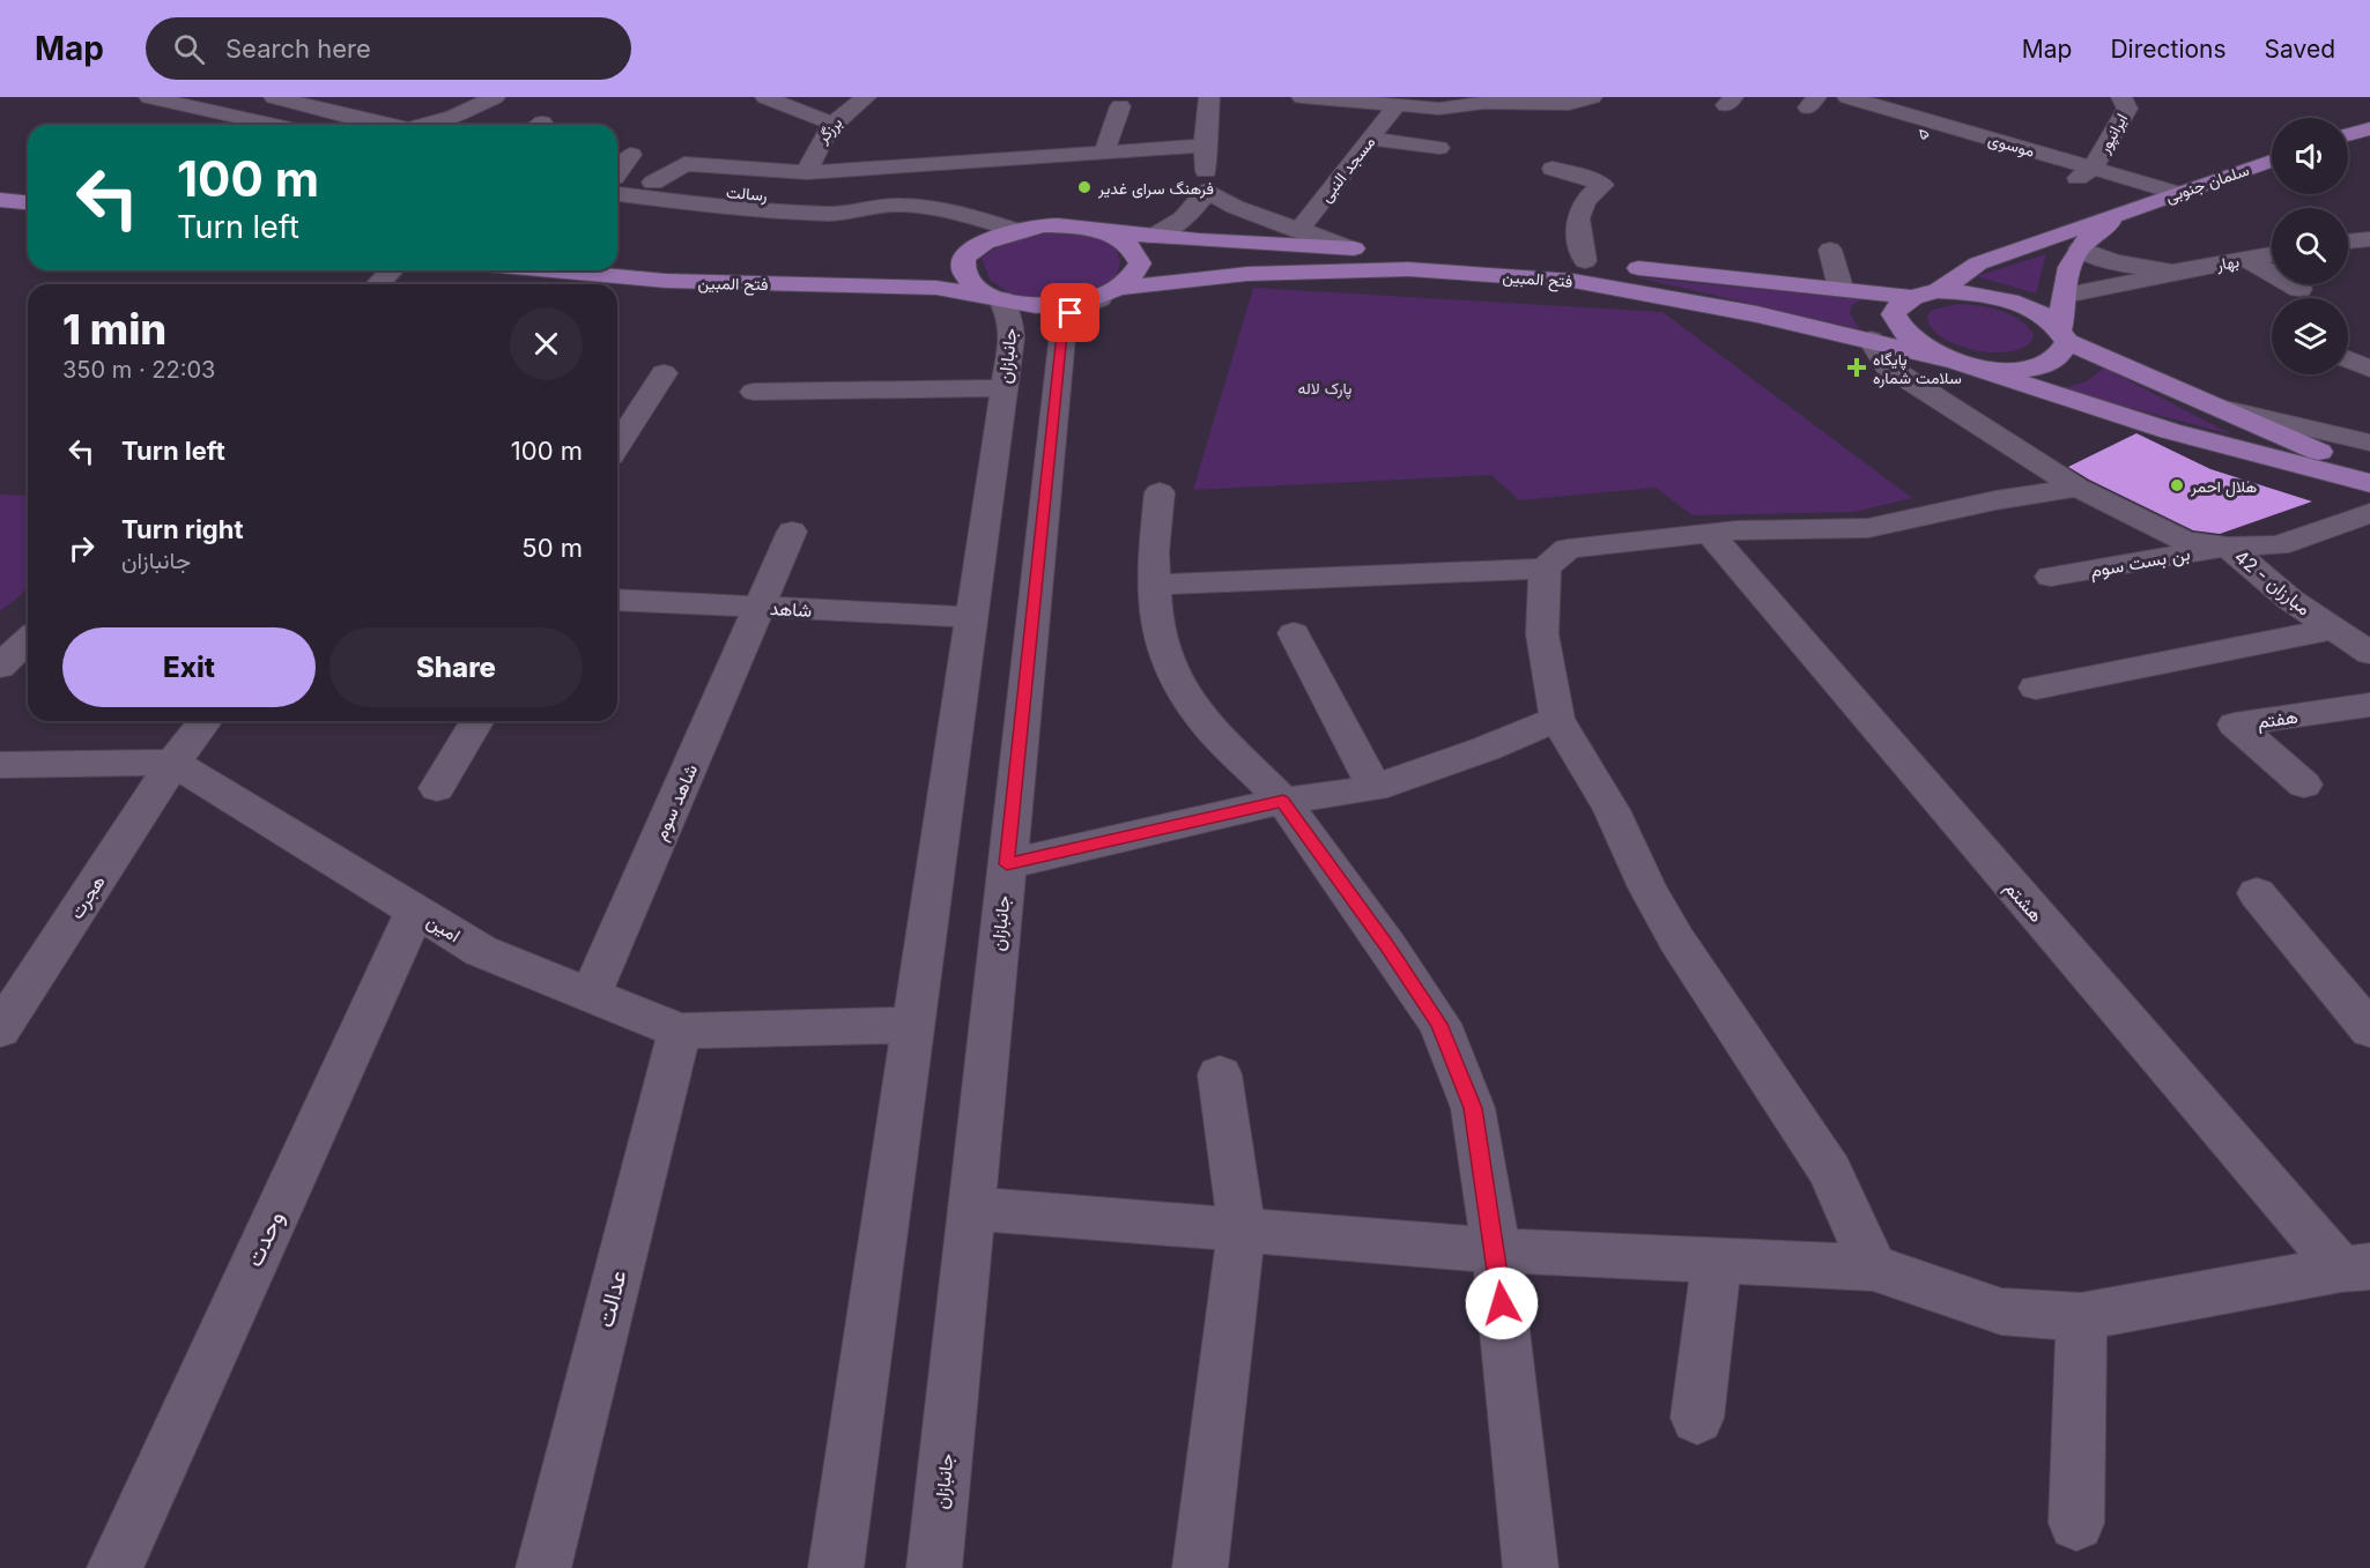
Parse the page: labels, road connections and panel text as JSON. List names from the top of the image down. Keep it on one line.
{"streets":{"main road":["سلمان جنوبی","فتح المبین"],"street":["برزگر","۵","ایرانپور","موسوی","مسجد النبی","رسالت","بهار","جانبازان","بن بست سوم","مبارزان - 42","شاهد","هفتم","شاهد سوم","هجرت","هشتم","امین","وحدت","عدالت"]},"crossings":[["۵","موسوی"],["ایرانپور","موسوی"],["موسوی","سلمان جنوبی"],["رسالت","فتح المبین"],["فتح المبین","جانبازان"],["جانبازان","شاهد"],["جانبازان","امین"],["بن بست سوم","مبارزان - 42"],["شاهد","شاهد سوم"],["شاهد سوم","امین"],["هجرت","امین"],["امین","وحدت"],["امین","عدالت"]],"parks":["پارک لاله"],"places":{"other":["فرهنگ سرای غدیر","هلال احمر"],"health":["پایگاه سلامت شماره"]},"page":{"header":"Map","search":"Search here","nav":["Map","Directions","Saved"],"turn":["100 m","Turn left"],"heading":["1 min","350 m · 22:03"],"list":[{"name":"Turn left","value":"100 m"},{"name":"Turn right","note":"جانبازان","value":"50 m"}],"buttons":["Exit","Share"]}}
